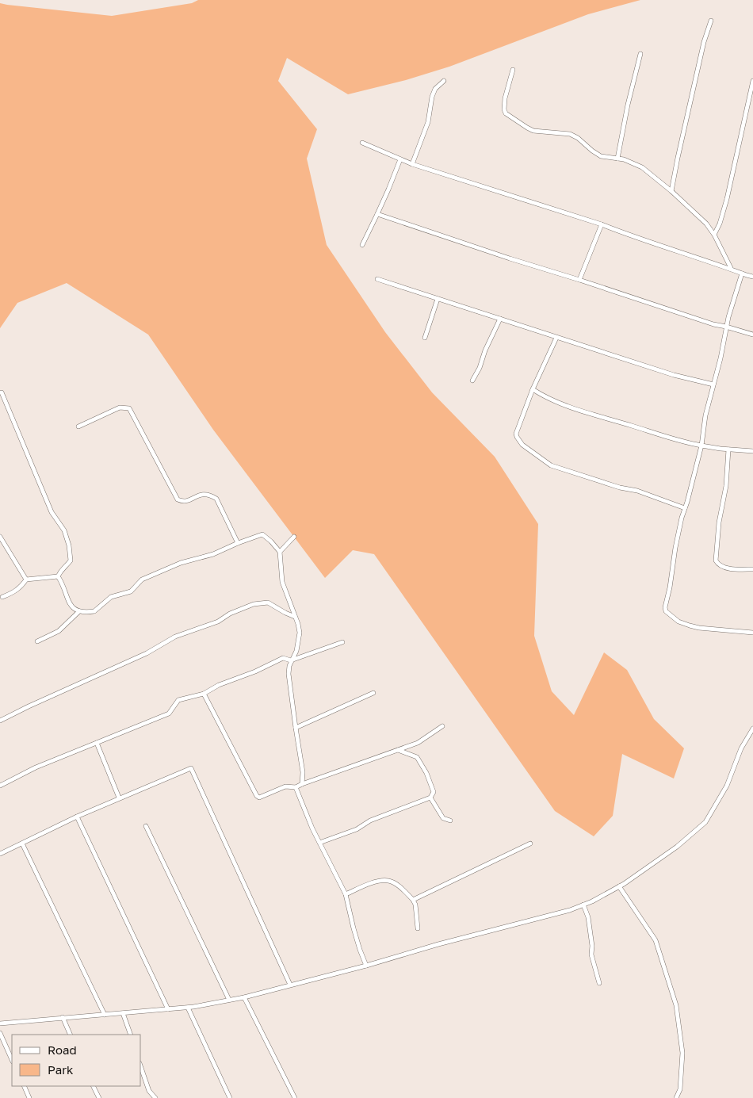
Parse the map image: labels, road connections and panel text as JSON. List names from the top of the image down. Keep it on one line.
{"legend":["Road","Park"]}
